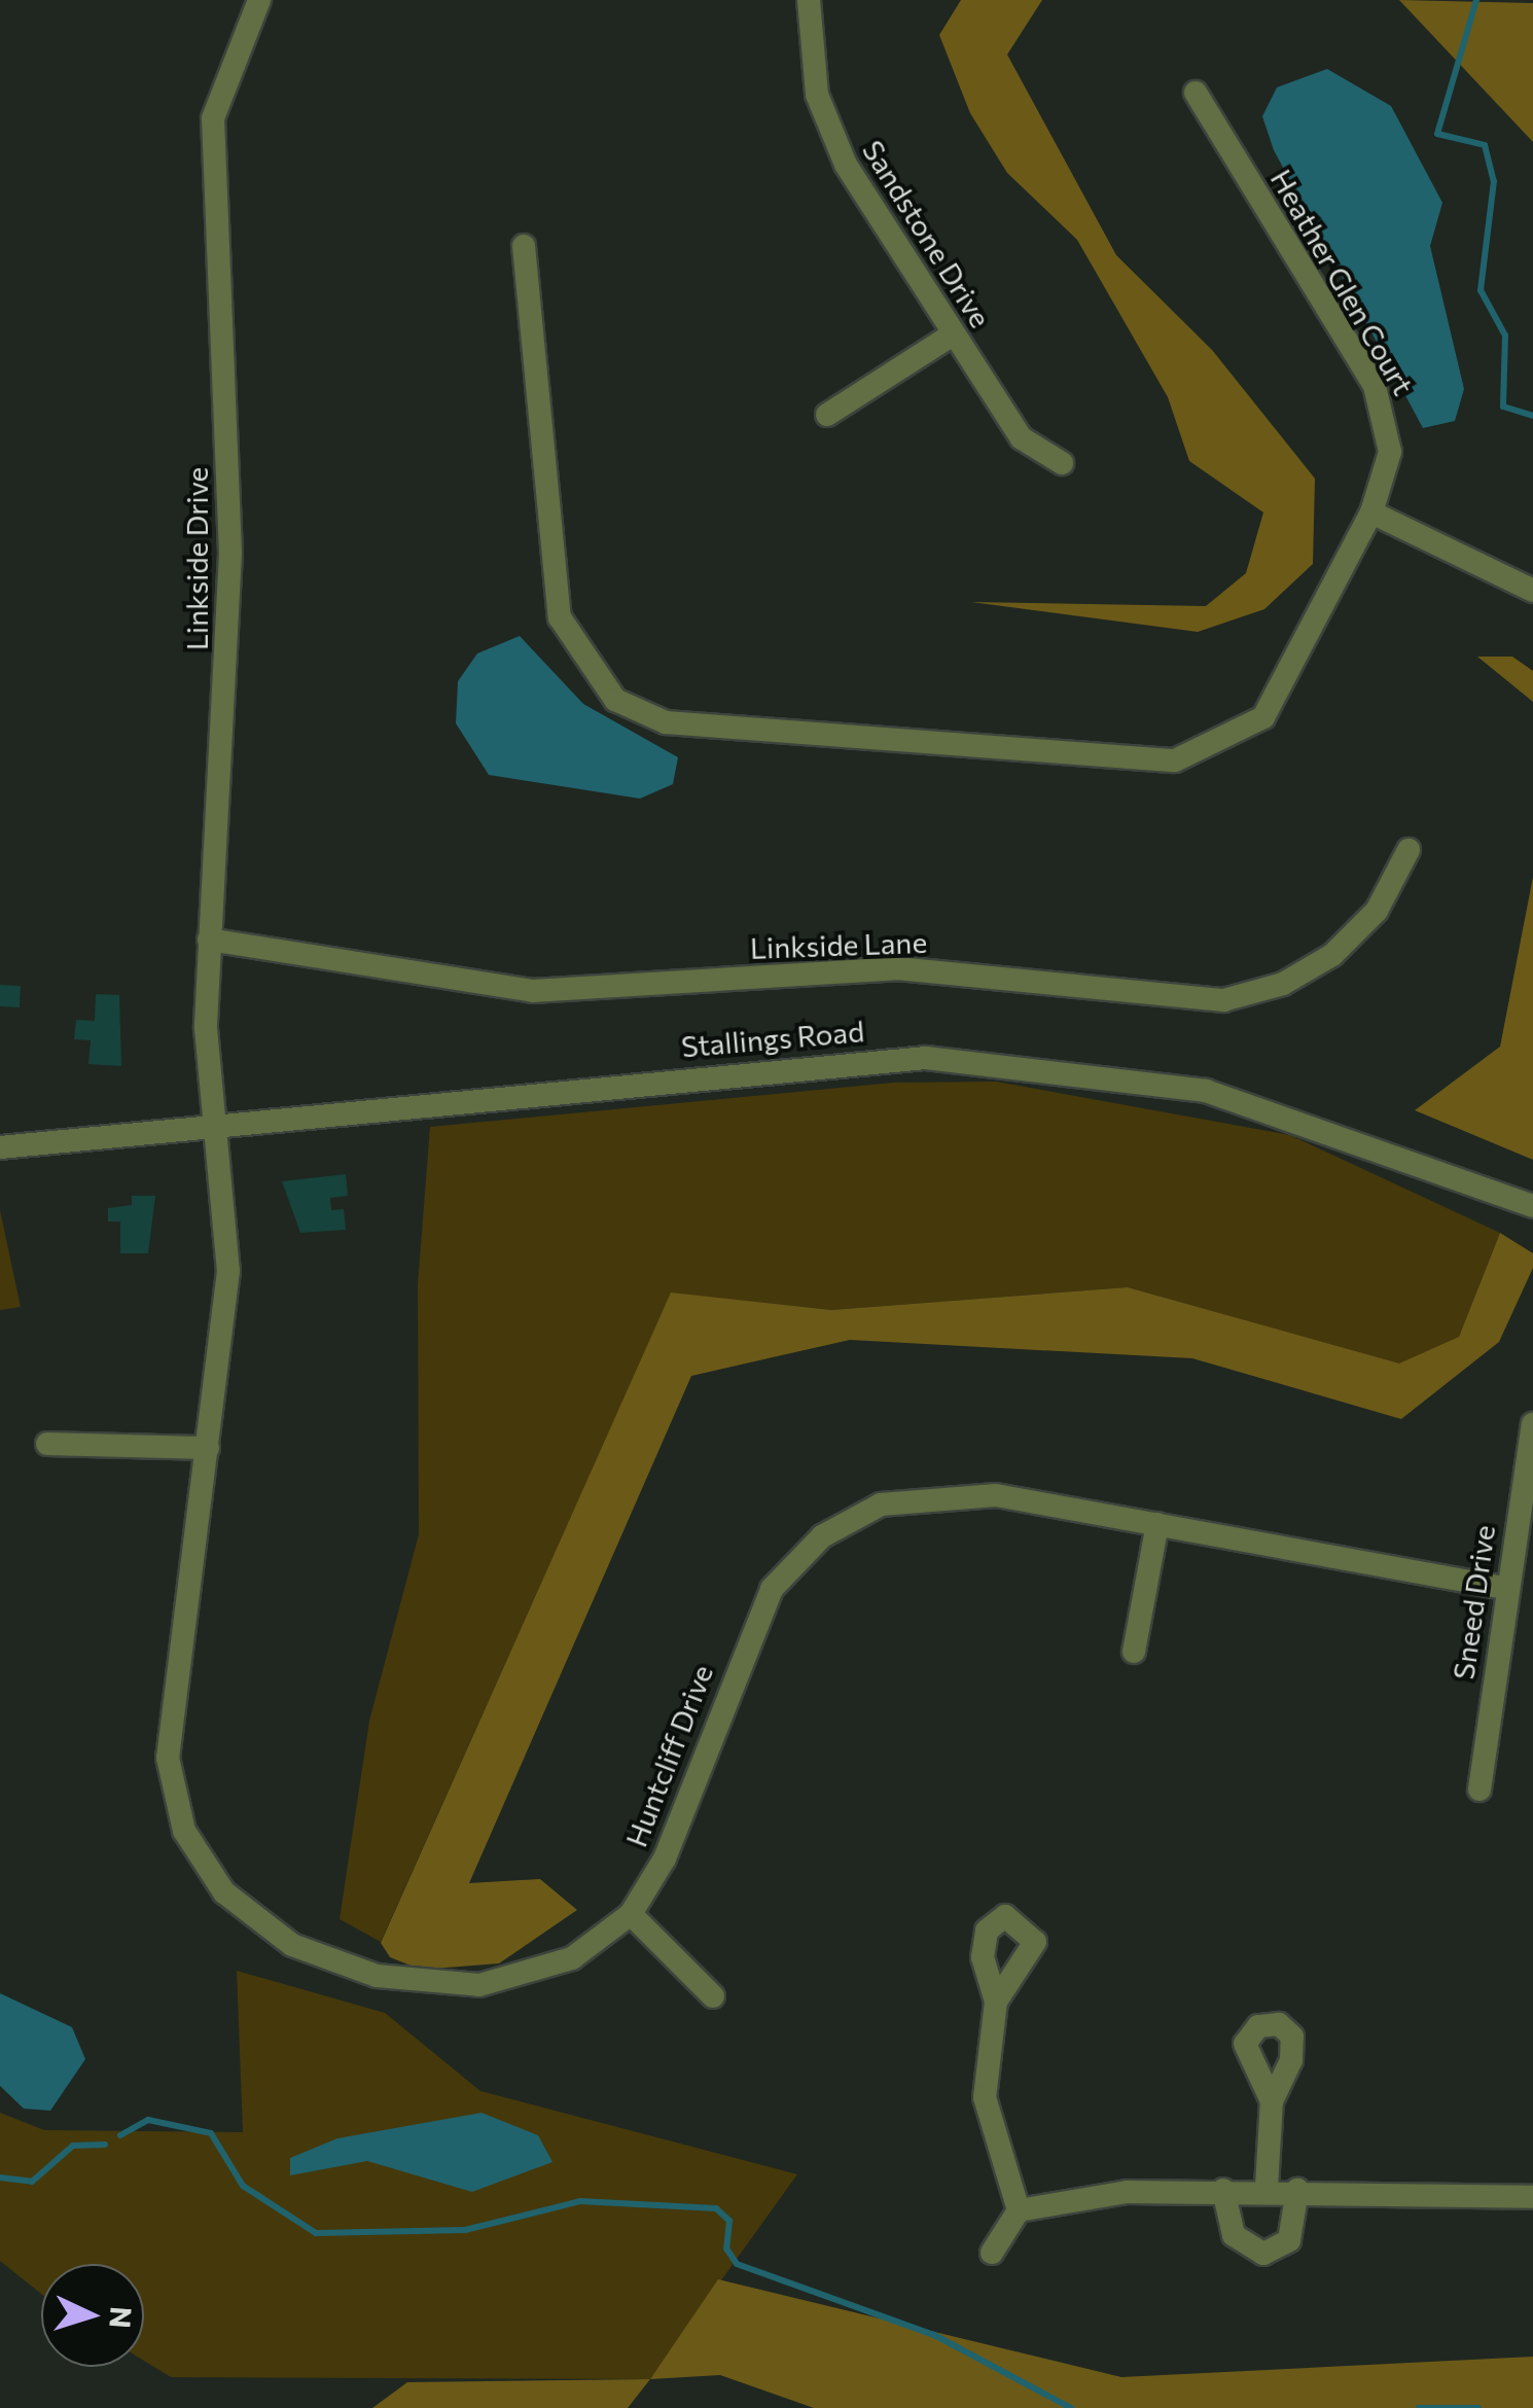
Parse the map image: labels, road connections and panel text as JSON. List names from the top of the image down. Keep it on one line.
{"streets":{"street":["Sandstone Drive","Heather Glen Court","Linkside Drive","Linkside Lane","Stallings Road","Sneed Drive","Huntcliff Drive"]},"crossings":[["Linkside Drive","Linkside Lane"],["Linkside Drive","Stallings Road"],["Linkside Drive","Huntcliff Drive"],["Stallings Road","Huntcliff Drive"],["Sneed Drive","Huntcliff Drive"]],"north":"right"}
